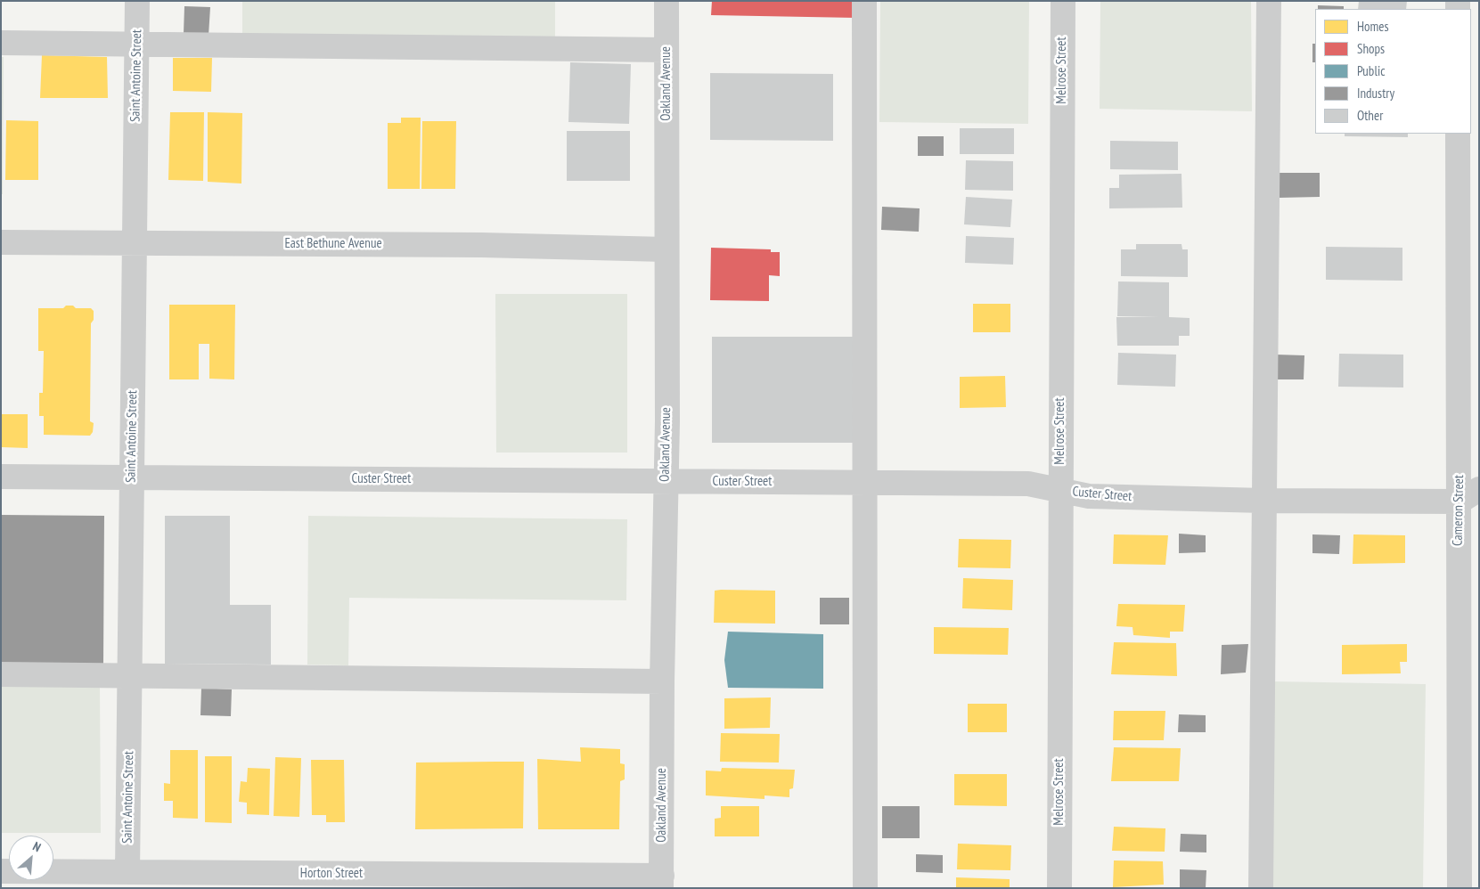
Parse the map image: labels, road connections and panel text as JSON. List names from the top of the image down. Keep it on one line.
{"streets":{"street":["Melrose Street","Saint Antoine Street","Oakland Avenue","East Bethune Avenue","Custer Street","Cameron Street","Horton Street"]},"crossings":[["Melrose Street","Custer Street"],["Saint Antoine Street","East Bethune Avenue"],["Saint Antoine Street","Custer Street"],["Saint Antoine Street","Horton Street"],["Oakland Avenue","East Bethune Avenue"],["Oakland Avenue","Custer Street"],["Oakland Avenue","Horton Street"],["Custer Street","Cameron Street"]],"legend":["Homes","Shops","Public","Industry","Other"],"north":"top right"}
